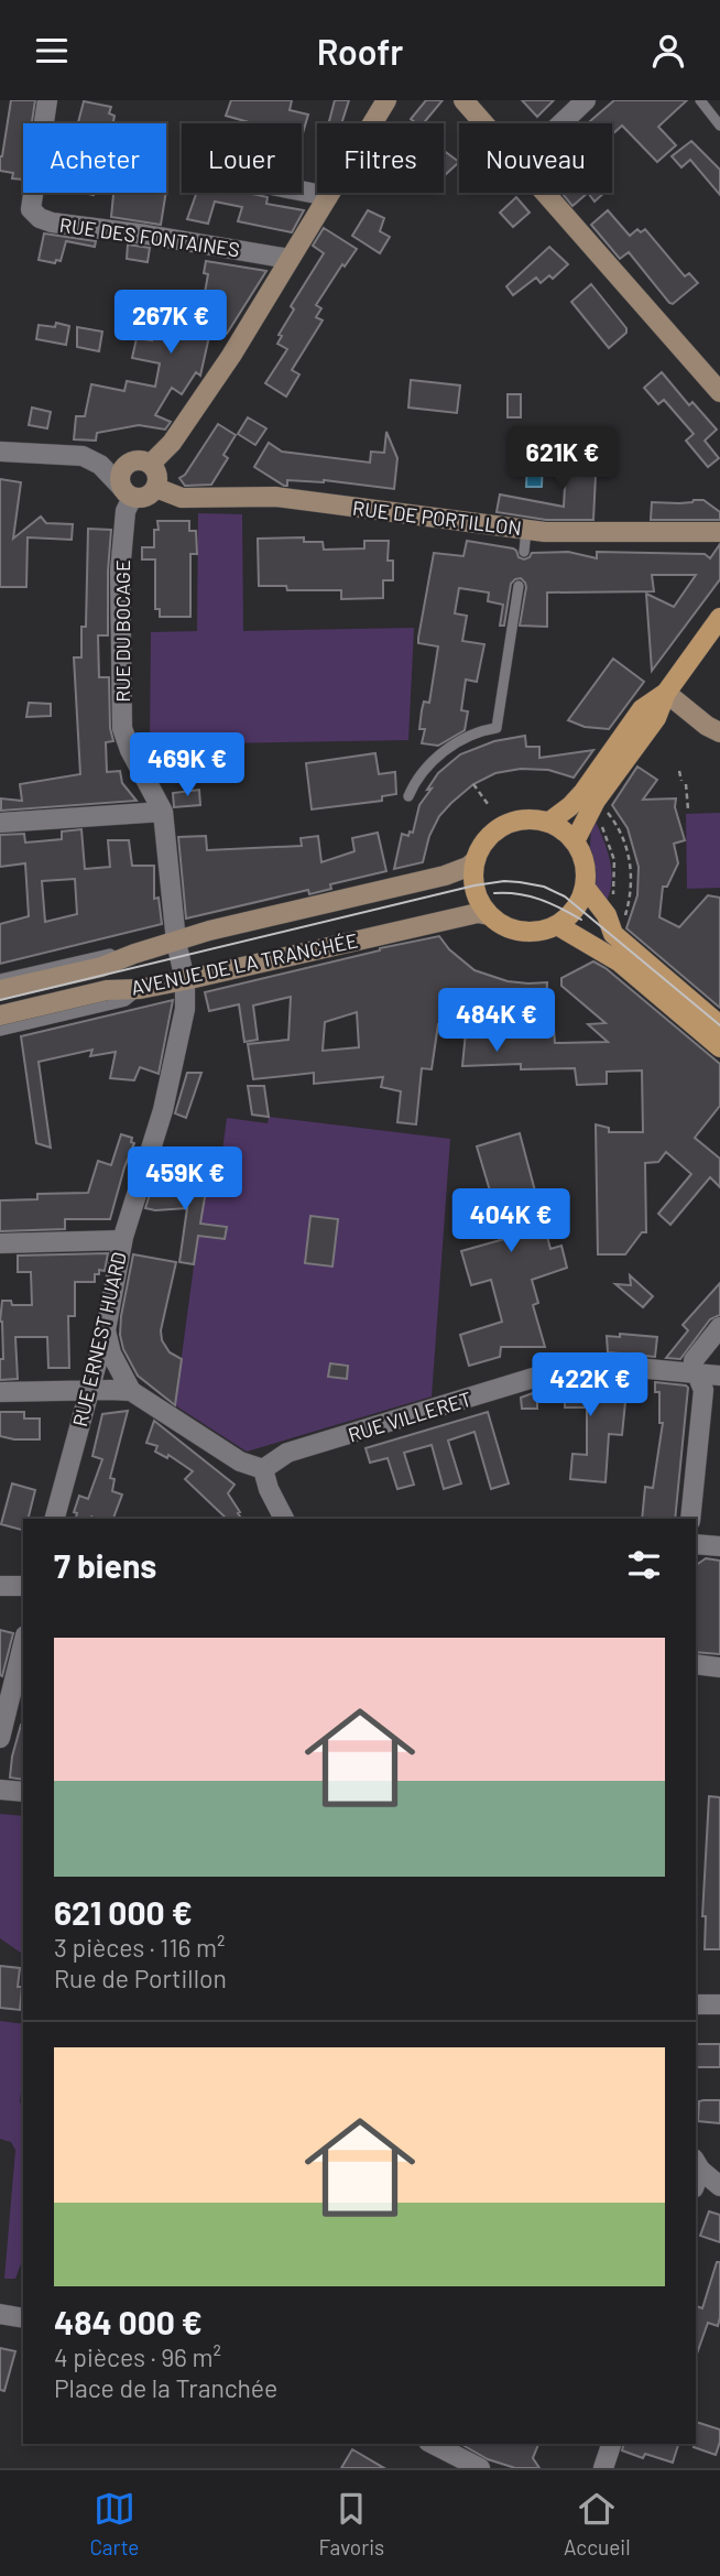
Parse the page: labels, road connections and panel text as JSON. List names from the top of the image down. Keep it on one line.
{"streets":{"street":["RUE DES FONTAINES","RUE DE PORTILLON","RUE DU BOCAGE","AVENUE DE LA TRANCHÉE","RUE ERNEST HUARD","RUE VILLERET"]},"crossings":[["RUE DE PORTILLON","RUE DU BOCAGE"],["RUE DU BOCAGE","AVENUE DE LA TRANCHÉE"],["RUE DU BOCAGE","RUE ERNEST HUARD"],["AVENUE DE LA TRANCHÉE","RUE ERNEST HUARD"]],"page":{"header":"Roofr","chip":["Acheter","Louer","Filtres","Nouveau"],"price":["267K €","621K €","469K €","484K €","459K €","404K €","422K €"],"heading":"7 biens","list":[{"name":"621 000 €","note":"3 pièces · 116 m² · Rue de Portillon"},{"name":"484 000 €","note":"4 pièces · 96 m² · Place de la Tranchée"}],"tabs":["Carte","Favoris","Accueil"]}}
